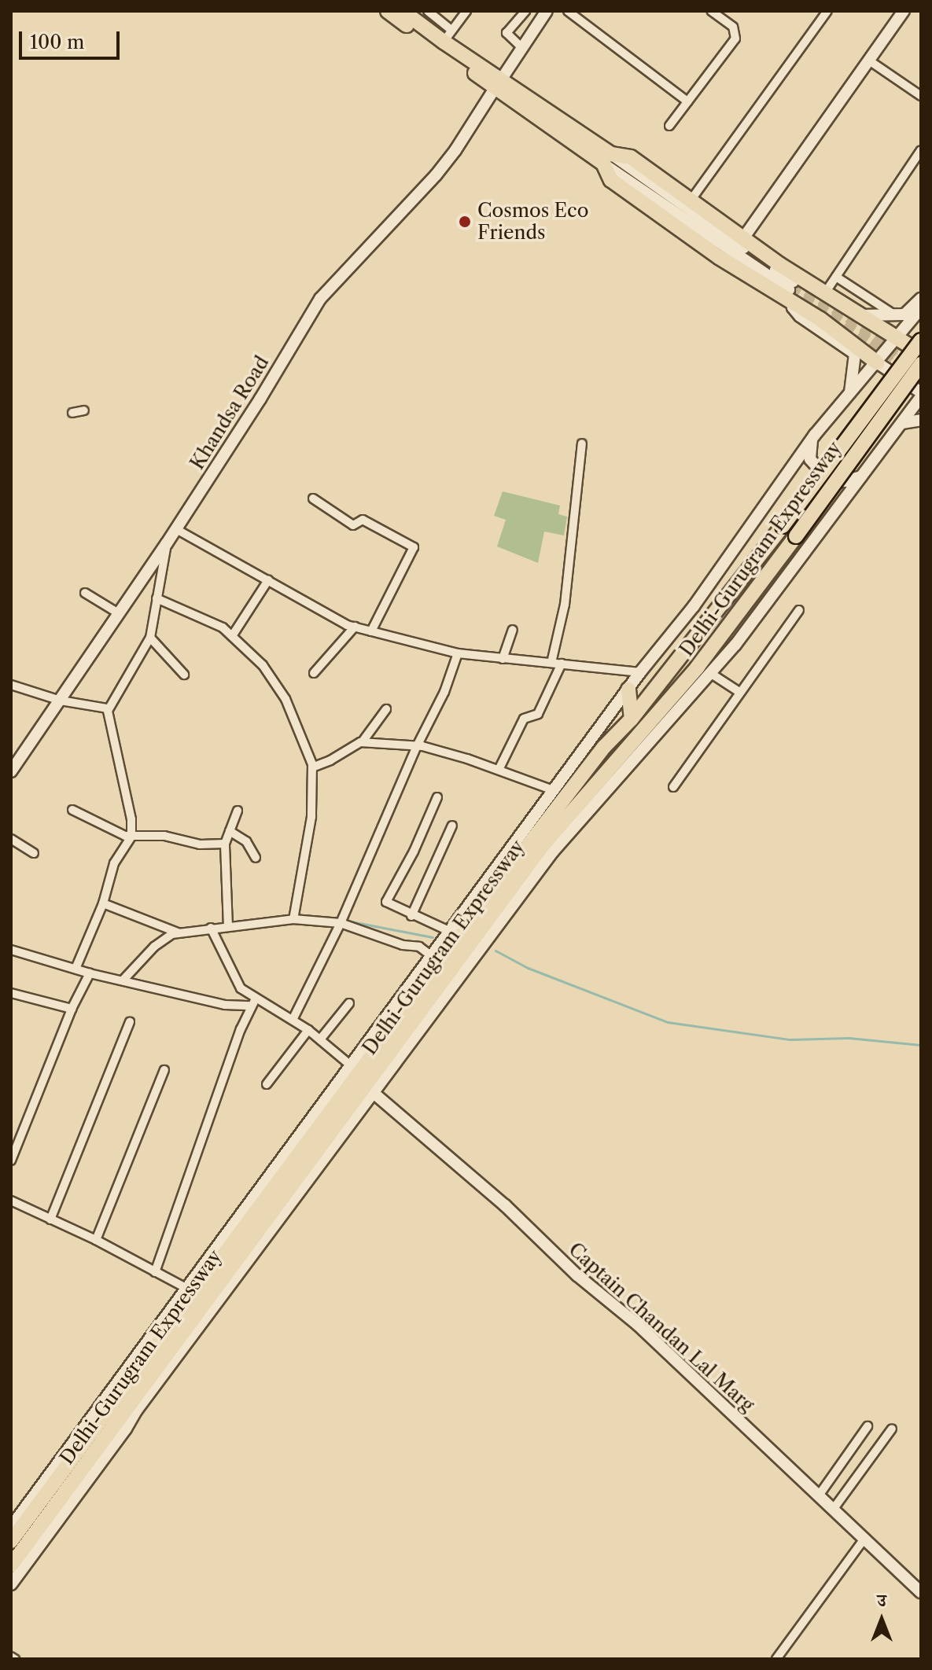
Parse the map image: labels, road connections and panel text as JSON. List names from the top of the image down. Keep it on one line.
{"streets":{"highway":["Delhi-Gurugram Expressway"],"main road":["Khandsa Road","Captain Chandan Lal Marg"]},"places":["Cosmos Eco Friends"],"scale_bar":"100 m","north":"top"}
